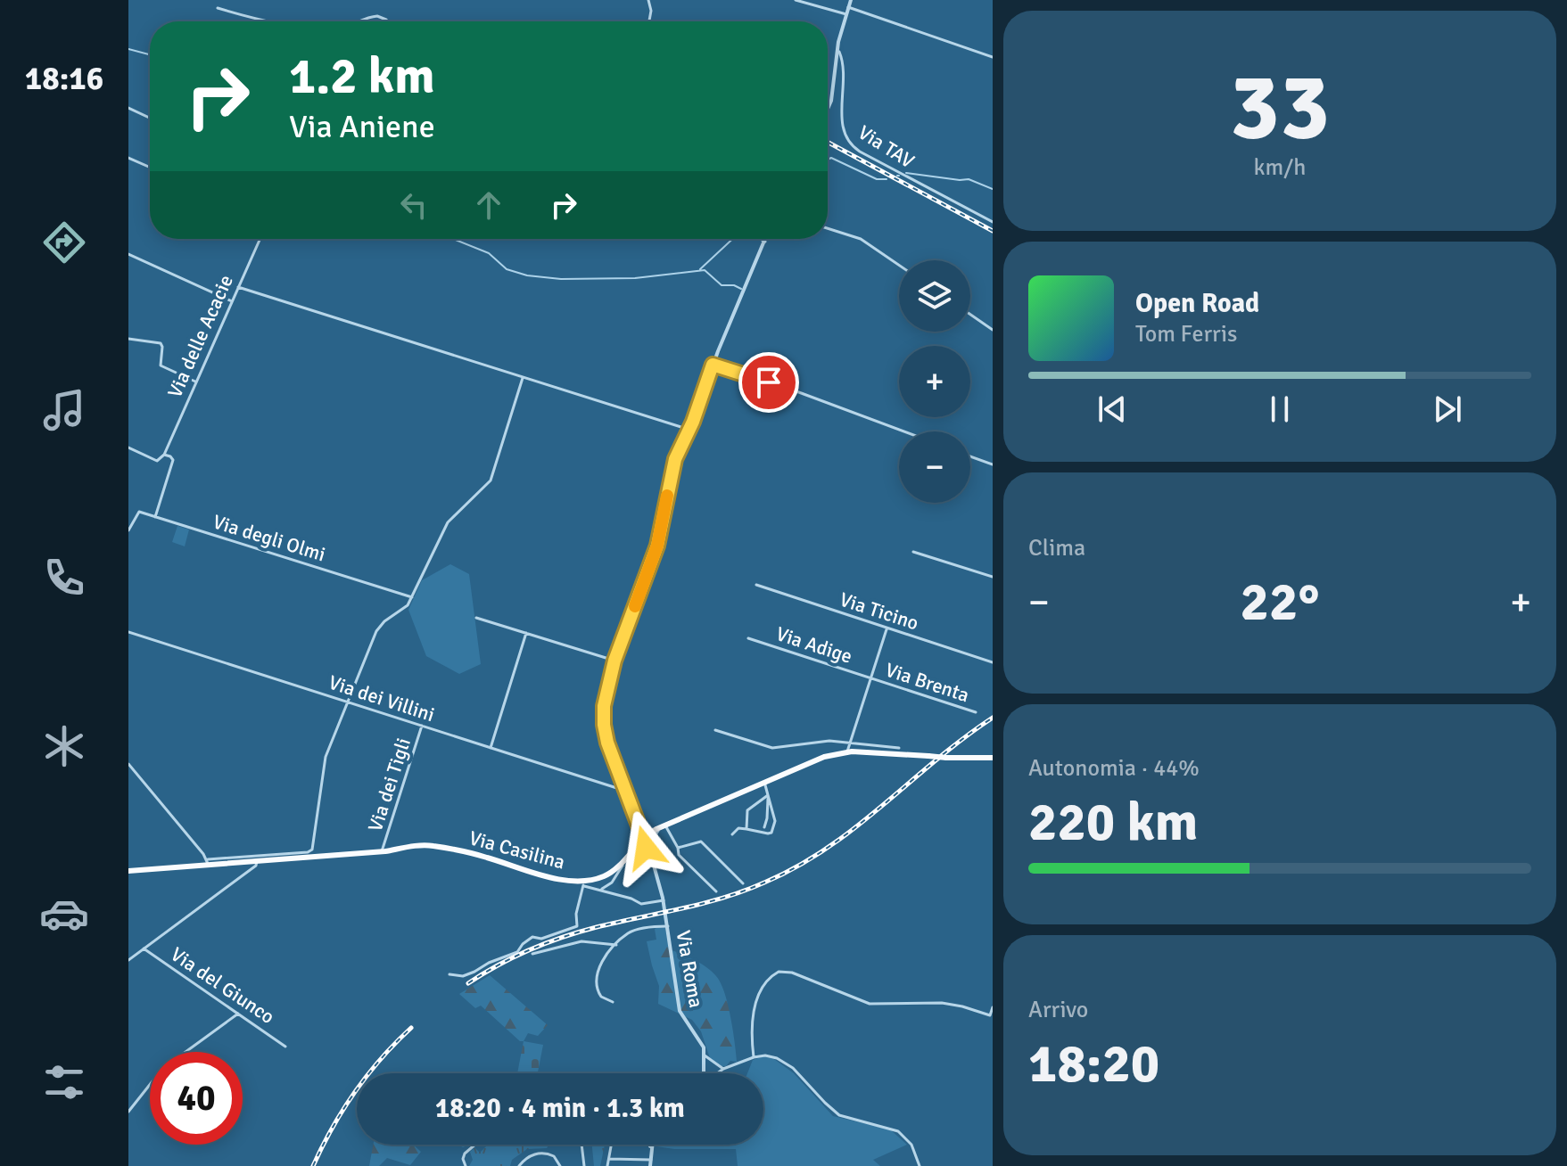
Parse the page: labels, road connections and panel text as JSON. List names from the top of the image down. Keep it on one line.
{"streets":{"main road":["Via Casilina"],"street":["Via TAV","Via delle Acacie","Via degli Olmi","Via Ticino","Via Adige","Via Brenta","Via dei Villini","Via dei Tigli","Via Roma","Via del Giunco"]},"crossings":[["Via Adige","Via Brenta"],["Via dei Villini","Via dei Tigli"],["Via dei Villini","Via Roma"],["Via dei Tigli","Via Casilina"],["Via Casilina","Via Roma"]],"page":{"tabs":"18:16","tile":[["33","km/h"],"Clima",["Autonomia · 44%","220 km"],["Arrivo","18:20"]],"turn":["1.2 km","Via Aniene"],"map_buttons":["+","−"],"song":["Open Road","Tom Ferris"],"heat":["−","22°","+"],"limit":"40","trip":"18:20 · 4 min · 1.3 km"}}
